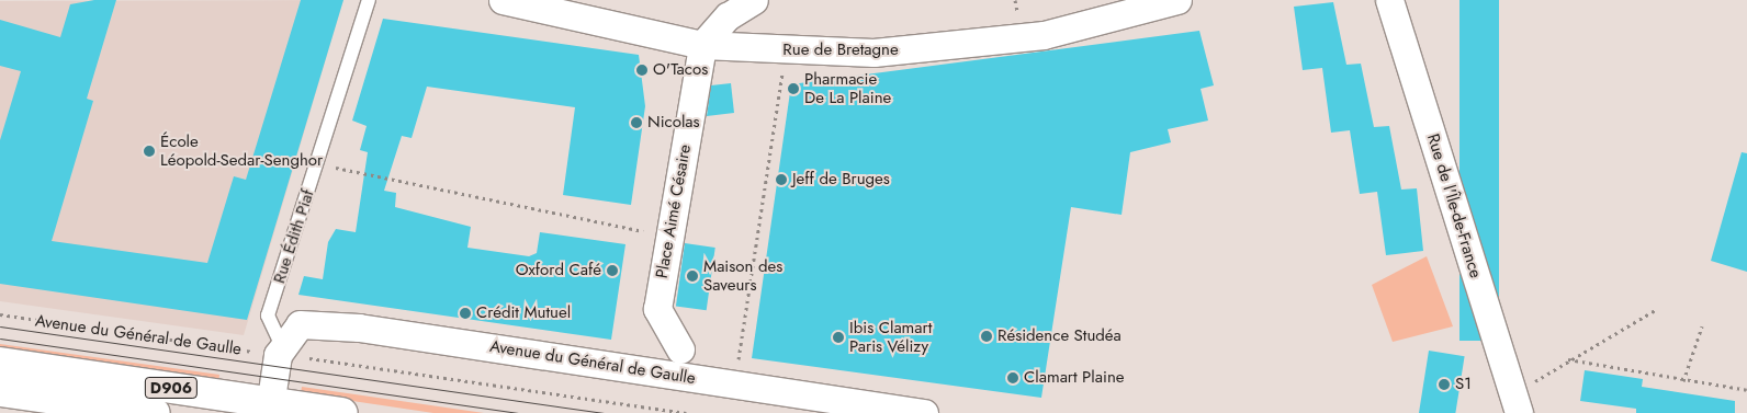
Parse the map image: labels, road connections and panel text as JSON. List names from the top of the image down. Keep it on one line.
{"streets":{"main road":["D906"],"street":["Rue de Bretagne","Rue de l'Île-de-France","Place Aimé Césaire","Avenue du Général de Gaulle"],"lane":["Rue Édith Piaf"]},"crossings":[["Rue de Bretagne","Place Aimé Césaire"],["Rue Édith Piaf","Avenue du Général de Gaulle"]],"places":["O'Tacos","Pharmacie De La Plaine","Nicolas","École Léopold-Sedar-Senghor","Jeff de Bruges","Oxford Café","Maison des Saveurs","Crédit Mutuel","Résidence Studéa","Ibis Clamart Paris Vélizy","Clamart Plaine","S1"]}
